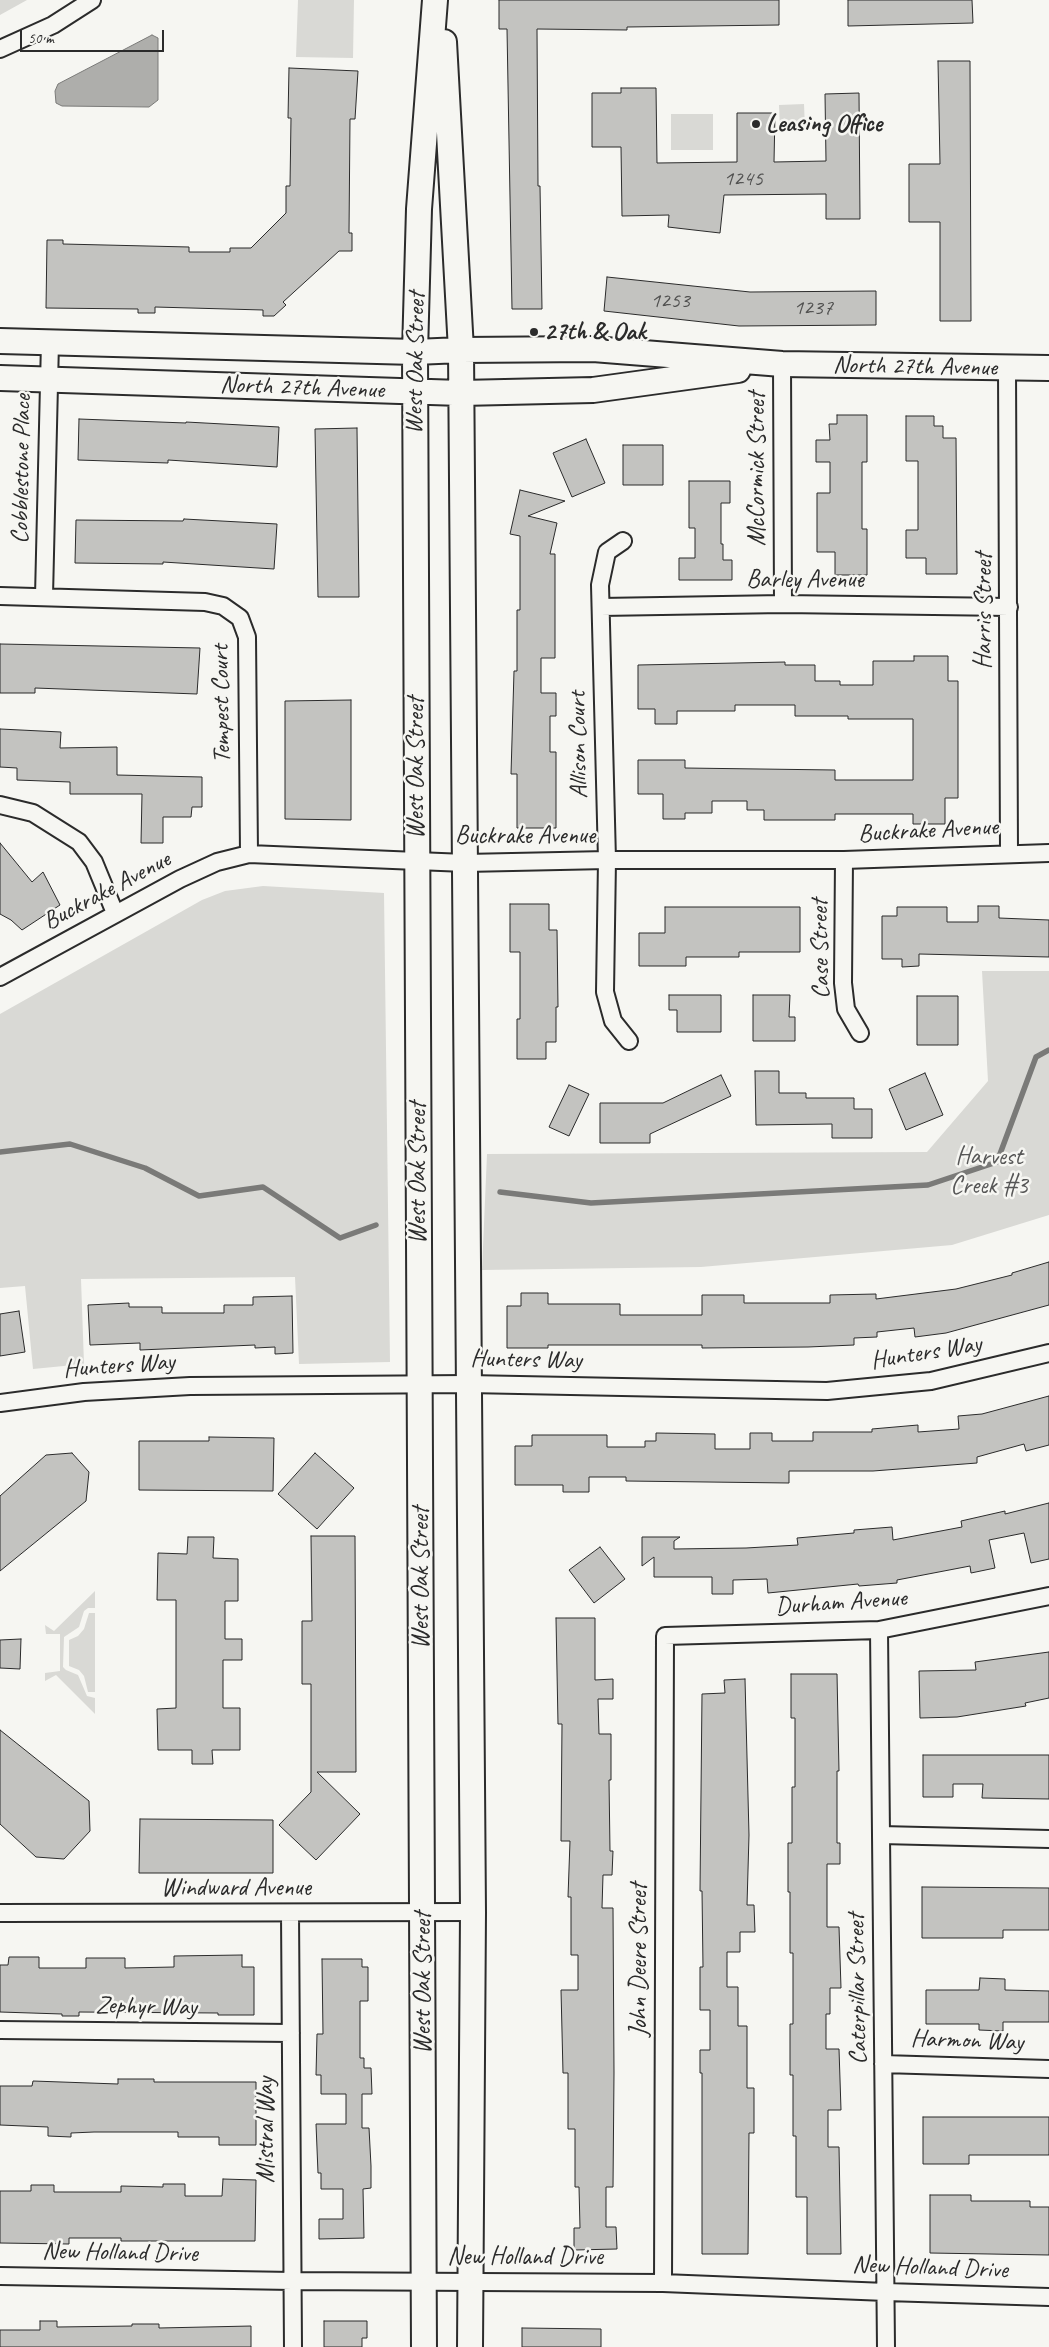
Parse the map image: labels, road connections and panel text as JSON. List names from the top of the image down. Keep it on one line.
{"streets":{"main road":["West Oak Street","North 27th Avenue"],"street":["Cobblestone Place","McCormick Street","Barley Avenue","Harris Street","Tempest Court","Allison Court","Buckrake Avenue","Case Street","Hunters Way","Durham Avenue","Windward Avenue","John Deere Street","Caterpillar Street","Zephyr Way","Harmon Way","Mistral Way","New Holland Drive"]},"crossings":[["West Oak Street","North 27th Avenue"],["West Oak Street","Buckrake Avenue"],["West Oak Street","Hunters Way"],["West Oak Street","Windward Avenue"],["West Oak Street","New Holland Drive"],["North 27th Avenue","Cobblestone Place"],["North 27th Avenue","McCormick Street"],["North 27th Avenue","Harris Street"],["Cobblestone Place","Tempest Court"],["McCormick Street","Barley Avenue"],["Barley Avenue","Harris Street"],["Barley Avenue","Allison Court"],["Harris Street","Buckrake Avenue"],["Tempest Court","Buckrake Avenue"],["Allison Court","Buckrake Avenue"],["Buckrake Avenue","Case Street"],["Durham Avenue","John Deere Street"],["Durham Avenue","Caterpillar Street"],["Windward Avenue","Mistral Way"],["John Deere Street","New Holland Drive"],["Caterpillar Street","Harmon Way"],["Caterpillar Street","New Holland Drive"],["Zephyr Way","Mistral Way"],["Mistral Way","New Holland Drive"]],"parks":["Harvest Creek #3"],"places":["Leasing Office","27th & Oak"],"house_numbers":["1245","1253","1237"],"scale_bar":"50 m"}
